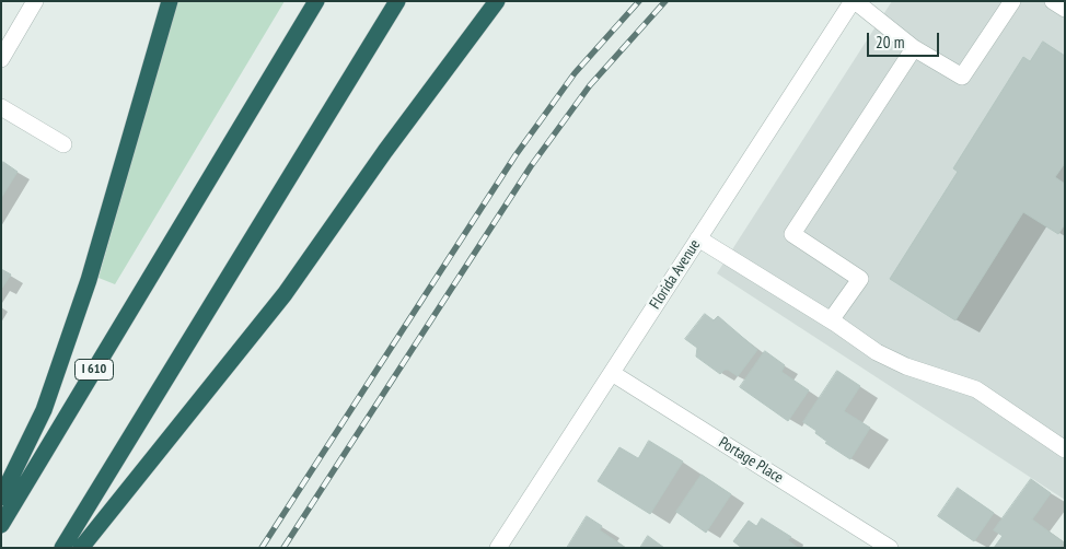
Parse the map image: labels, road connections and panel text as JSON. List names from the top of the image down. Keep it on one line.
{"streets":{"highway":["I 610"],"street":["Florida Avenue","Portage Place"]},"crossings":[["Florida Avenue","Portage Place"]],"scale_bar":"20 m"}
